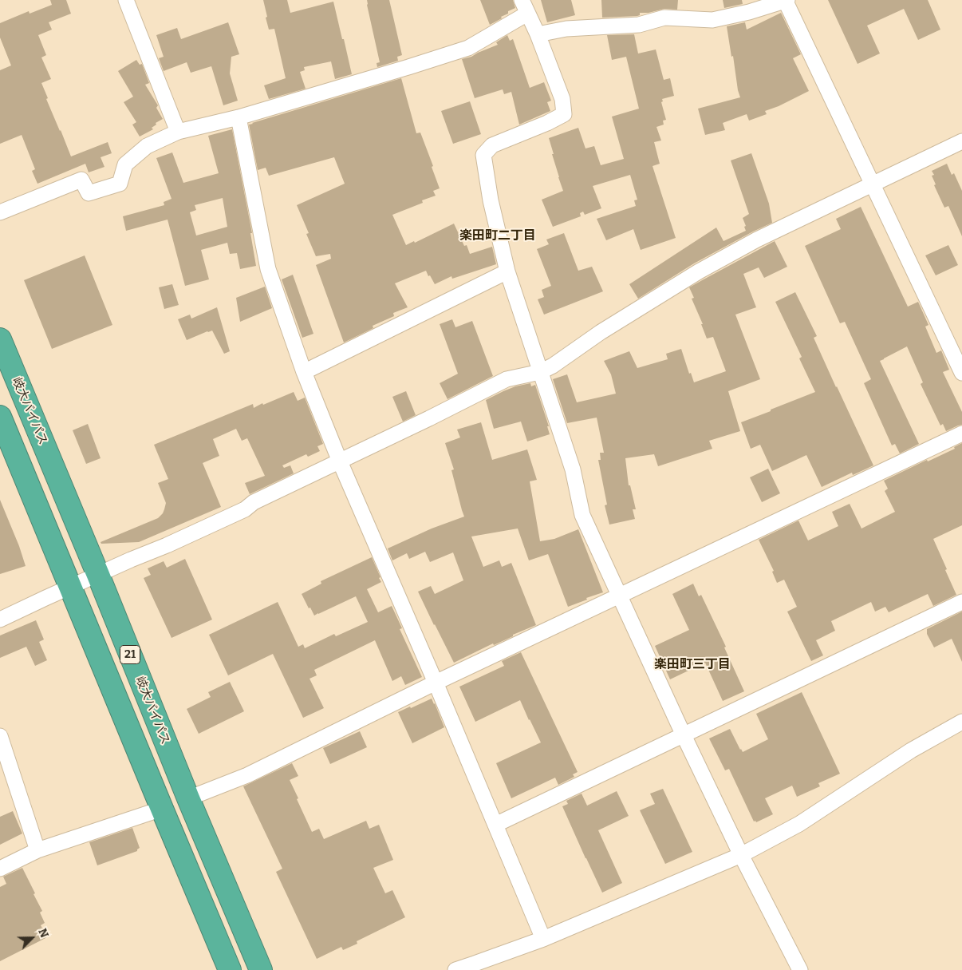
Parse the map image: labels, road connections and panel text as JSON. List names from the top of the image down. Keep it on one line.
{"streets":{"highway":["岐大バイパス","21"]},"districts":["楽田町二丁目","楽田町三丁目"],"north":"top right"}
